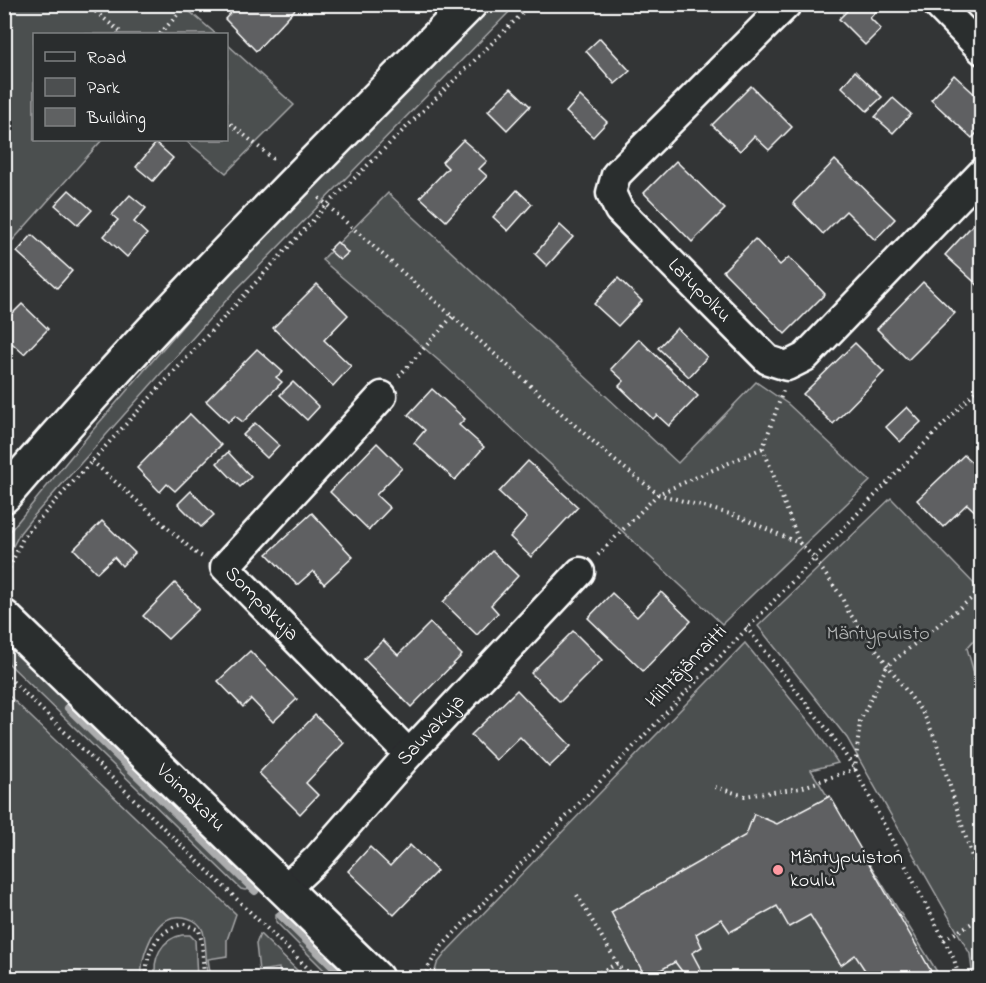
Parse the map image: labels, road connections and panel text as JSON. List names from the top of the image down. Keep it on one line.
{"streets":{"street":["Latupolku","Sompakuja","Sauvakuja","Voimakatu"],"path":["Hiihtäjänraitti"]},"crossings":[["Sompakuja","Sauvakuja"],["Sauvakuja","Voimakatu"]],"parks":["Mäntypuisto"],"places":["Mäntypuiston koulu"],"legend":["Road","Park","Building"]}
